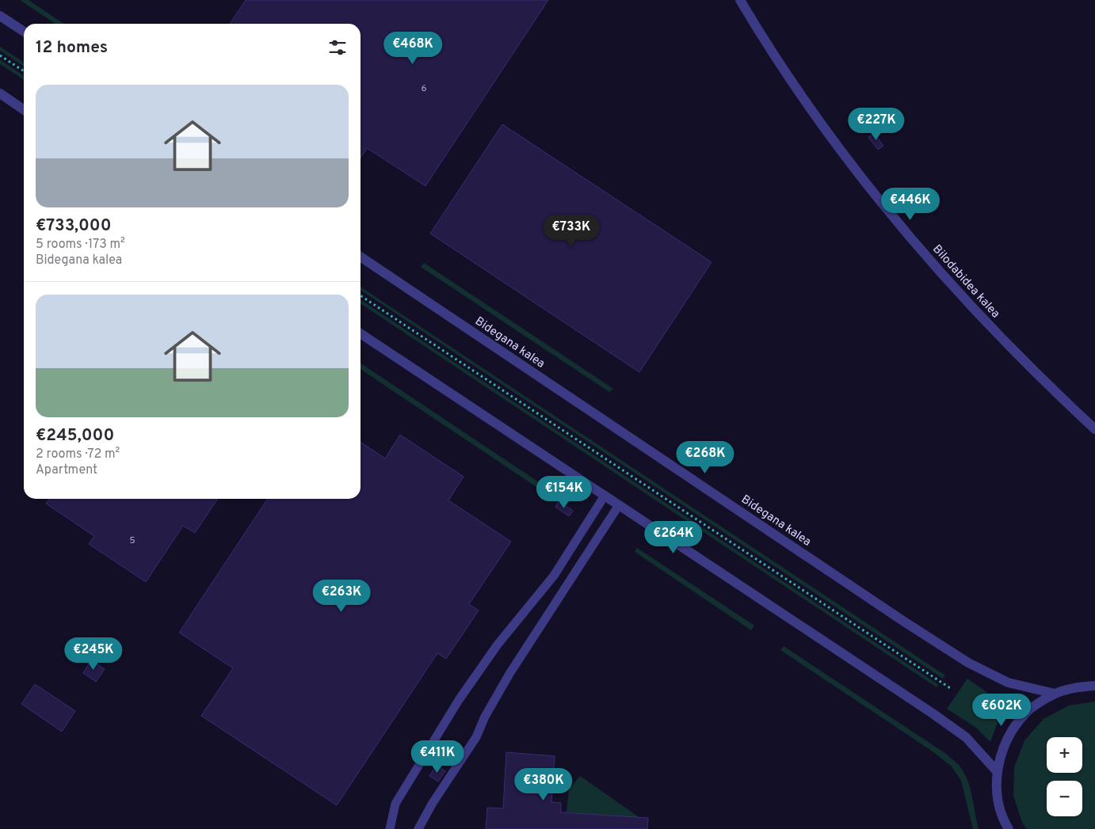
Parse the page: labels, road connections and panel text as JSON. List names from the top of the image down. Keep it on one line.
{"streets":{"street":["Bilodabidea kalea","Bidegana kalea"]},"house_numbers":["6","5"],"page":{"heading":"12 homes","price":["€468K","€227K","€446K","€733K","€268K","€154K","€264K","€263K","€245K","€602K","€411K","€380K"],"list":[{"name":"€733,000","note":"5 rooms · 173 m² · Bidegana kalea"},{"name":"€245,000","note":"2 rooms · 72 m² · Apartment"}],"map_buttons":["+","−"]}}
